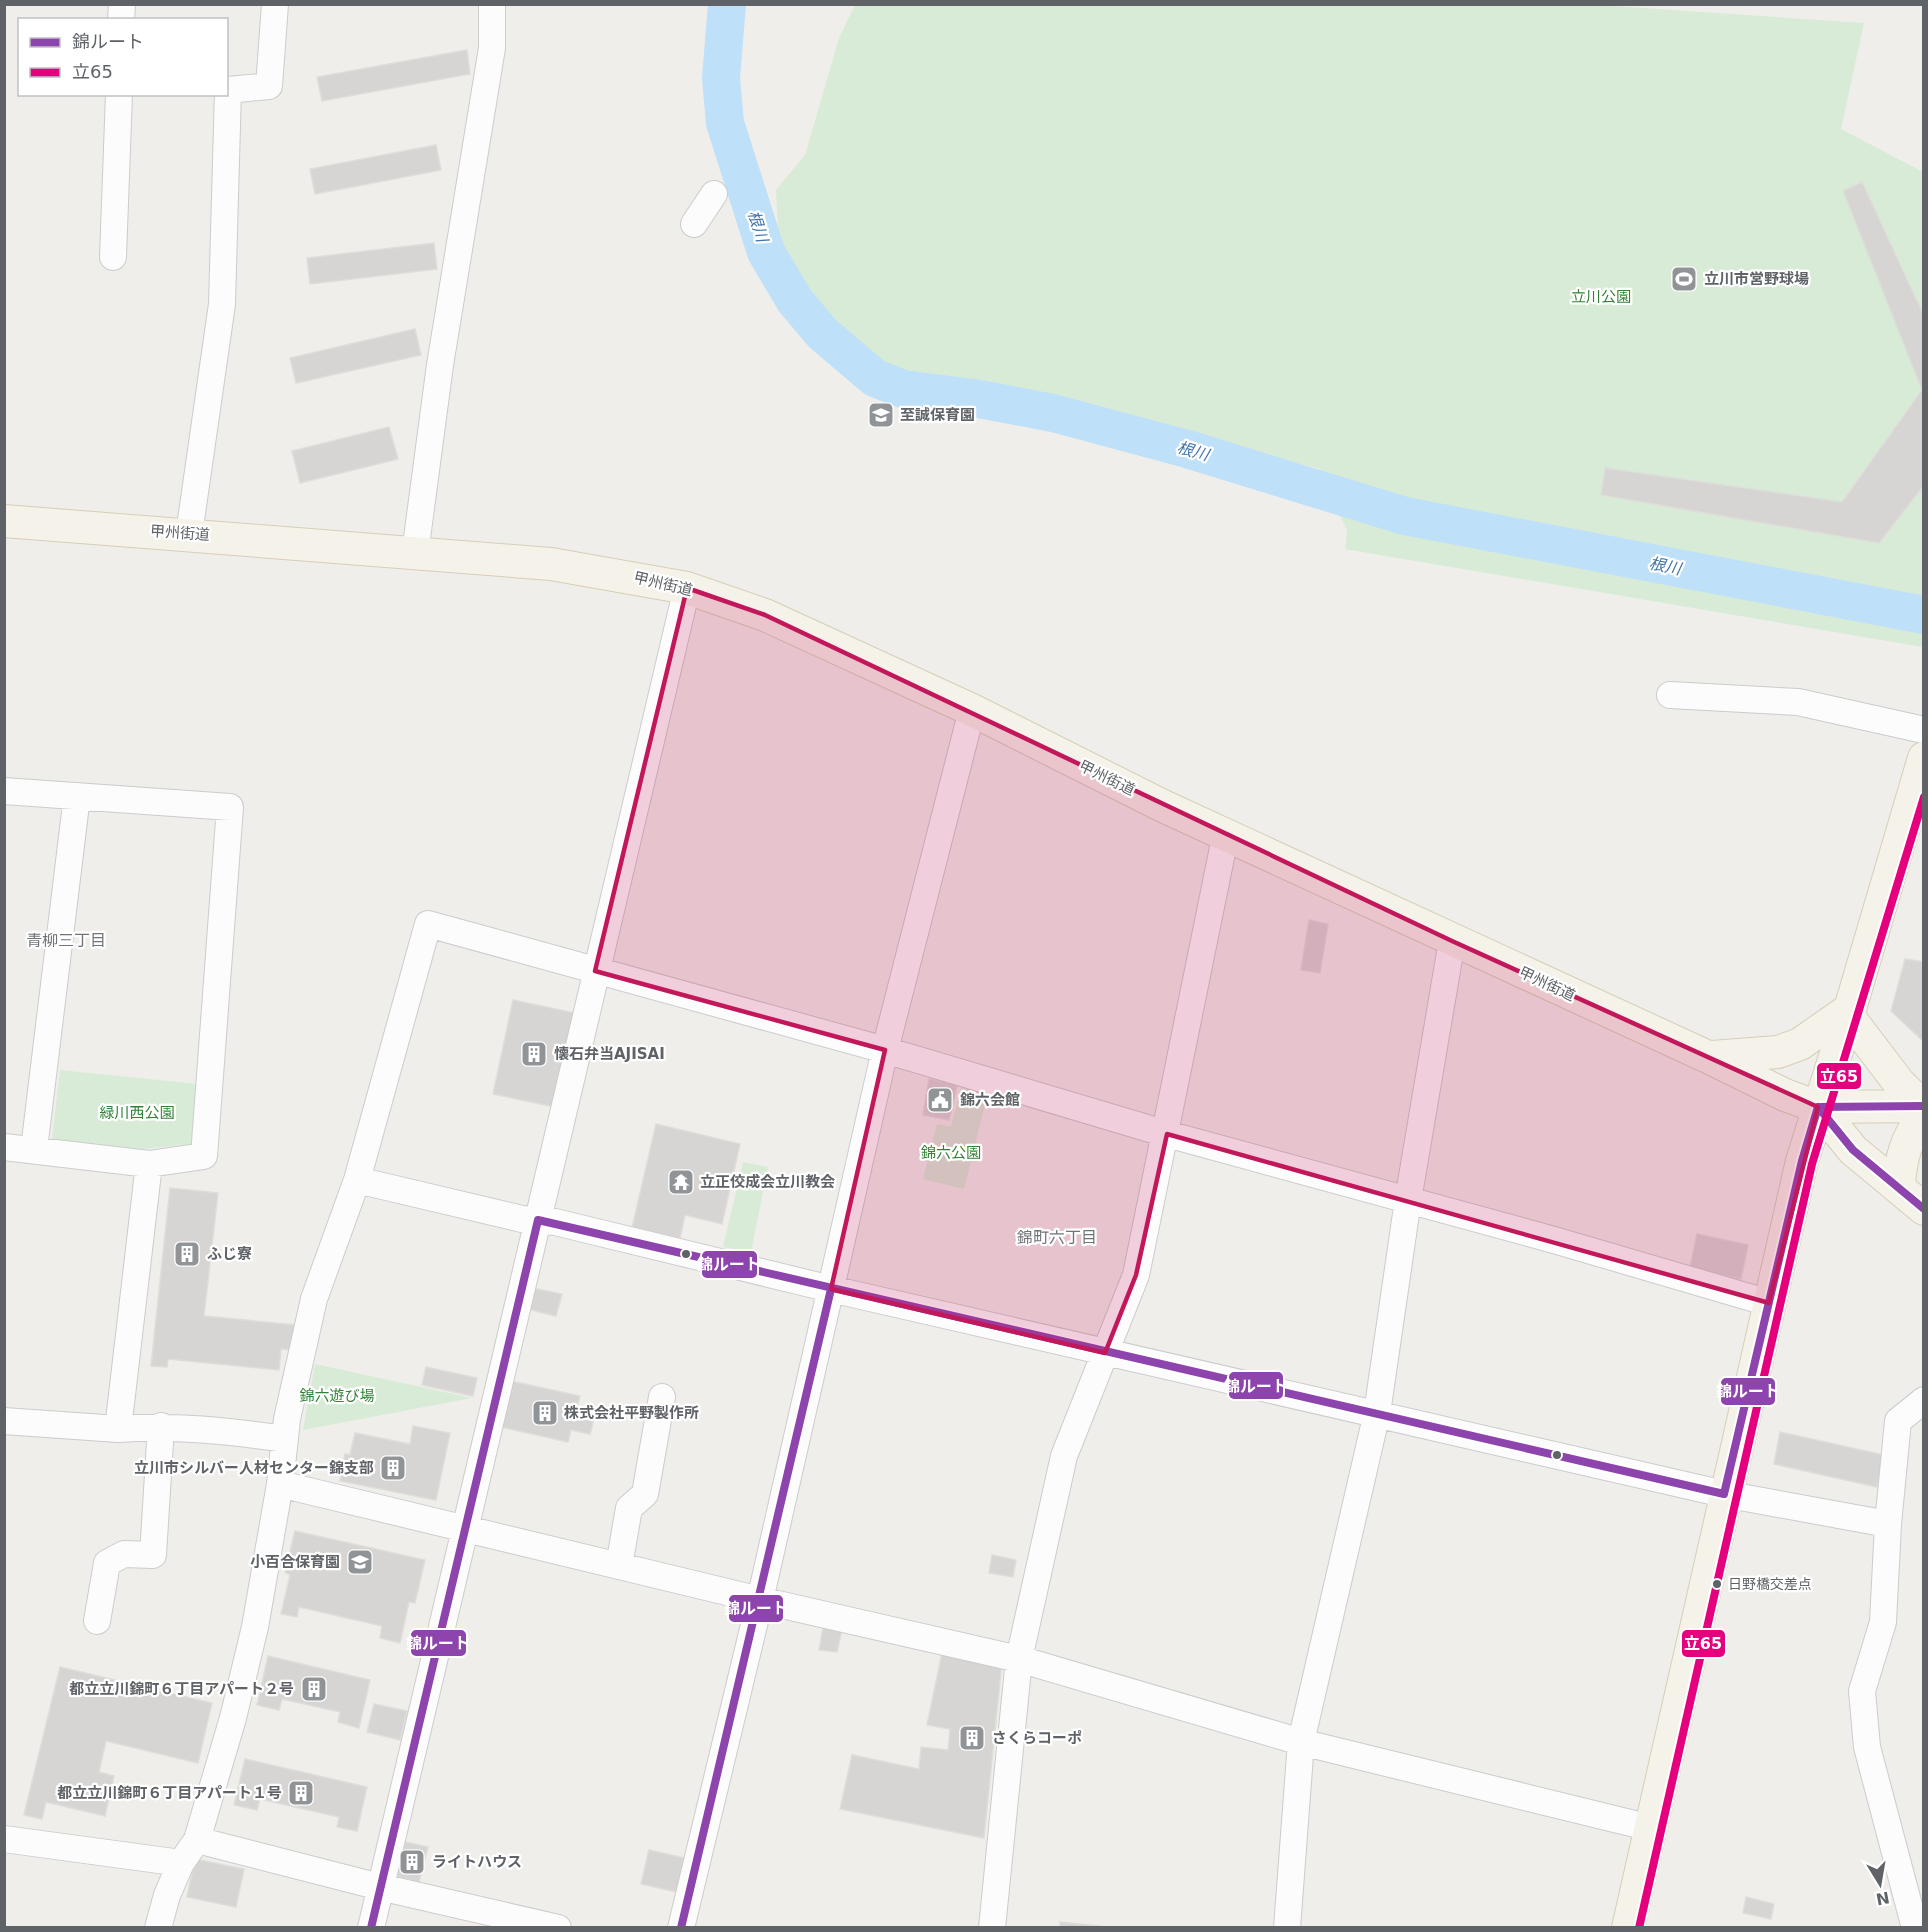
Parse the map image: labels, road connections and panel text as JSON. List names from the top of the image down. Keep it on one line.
{"streets":{"main road":["甲州街道"]},"districts":["青柳三丁目","錦町六丁目"],"water":["根川"],"parks":["立川公園","緑川西公園","錦六公園","錦六遊び場"],"places":{"sports":["立川市営野球場"],"school or university":["至誠保育園","小百合保育園"],"building":["懐石弁当AJISAI","ふじ寮","株式会社平野製作所","立川市シルバー人材センター錦支部","都立立川錦町６丁目アパート２号","さくらコーポ","都立立川錦町６丁目アパート１号","ライトハウス"],"public building":["錦六会館"],"temple":["立正佼成会立川教会"],"other":["日野橋交差点"]},"lines":["transit line 立65","transit line 錦ルート"],"legend":["錦ルート","立65"],"north":"bottom"}
